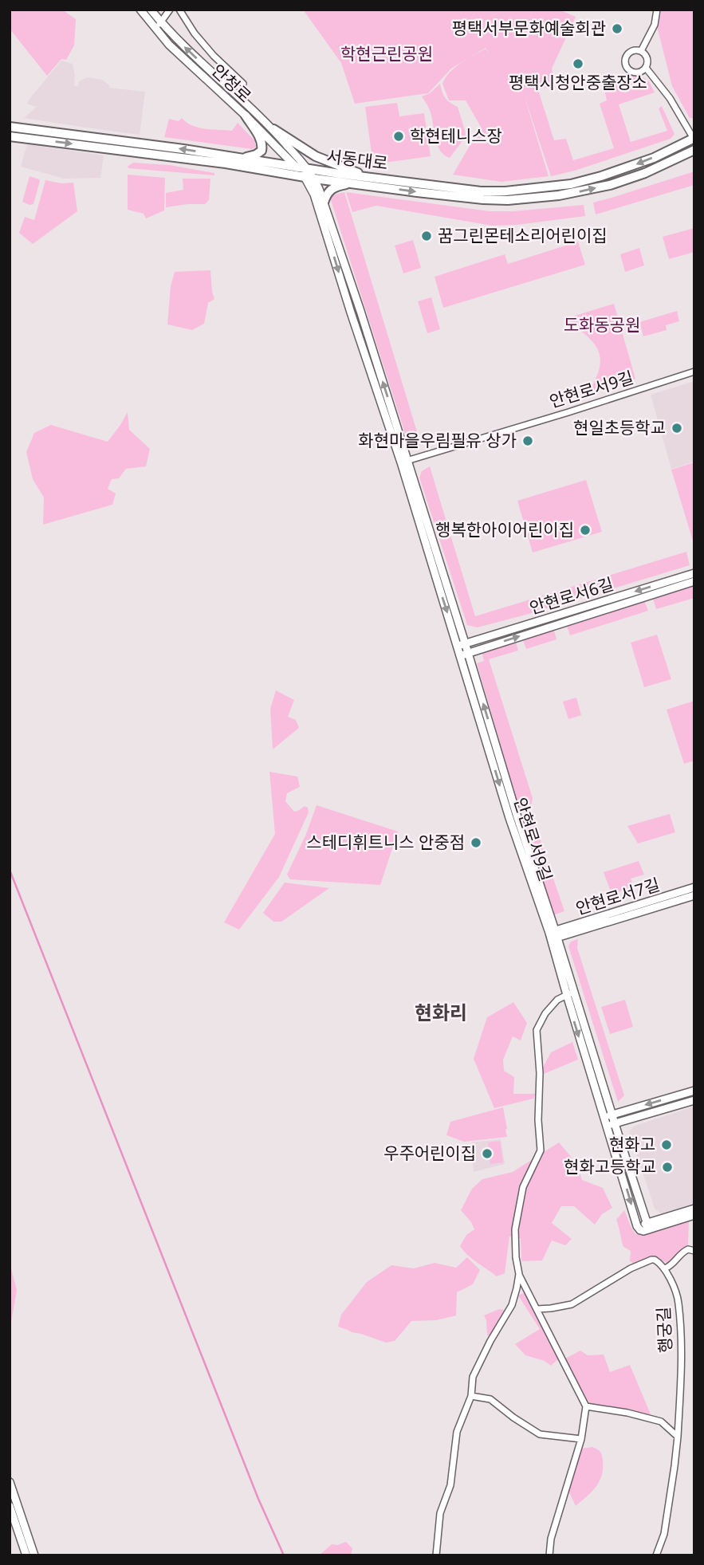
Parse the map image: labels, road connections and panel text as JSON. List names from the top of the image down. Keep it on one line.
{"streets":{"main road":["서동대로"],"street":["안청로","안현로서9길","안현로서6길","안현로서7길","행궁길"]},"crossings":[["안청로","서동대로"],["안청로","안현로서9길"],["서동대로","안현로서9길"],["안현로서9길","안현로서6길"],["안현로서9길","안현로서7길"]],"districts":["현화리"],"parks":["학현근린공원","도화동공원"],"places":["평택서부문화예술회관","평택시청안중출장소","학현테니스장","꿈그린몬테소리어린이집","현일초등학교","화현마을우림필유 상가","행복한아이어린이집","스테디휘트니스 안중점","현화고","우주어린이집","현화고등학교"]}
